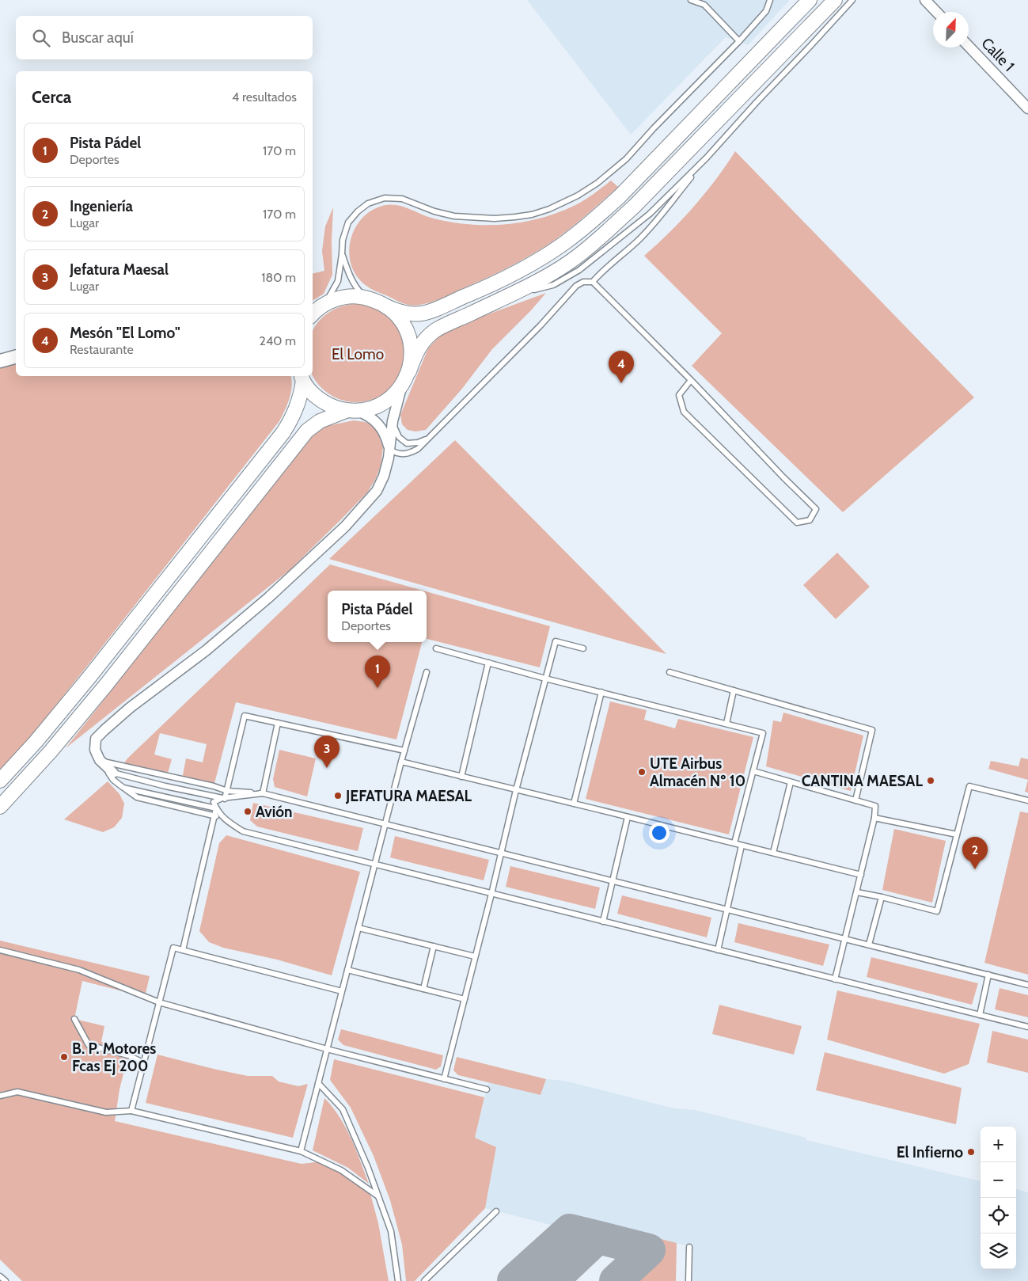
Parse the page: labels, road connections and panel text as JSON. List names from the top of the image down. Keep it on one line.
{"streets":{"street":["Calle 1"]},"parks":["El Lomo"],"places":["UTE Airbus Almacén Nº 10","CANTINA MAESAL","JEFATURA MAESAL","Avión","B. P. Motores Fcas Ej 200","El Infierno"],"north":"top right","page":{"search":"Buscar aquí","heading":["Cerca","4 resultados"],"list":[{"mark":"1","name":"Pista Pádel","note":"Deportes","value":"170 m"},{"mark":"2","name":"Ingeniería","note":"Lugar","value":"170 m"},{"mark":"3","name":"Jefatura Maesal","note":"Lugar","value":"180 m"},{"mark":"4","name":"Mesón \"El Lomo\"","note":"Restaurante","value":"240 m"}],"pins":["4","1","3","2"],"popup":["Pista Pádel","Deportes"],"map_buttons":["+","−"]}}
